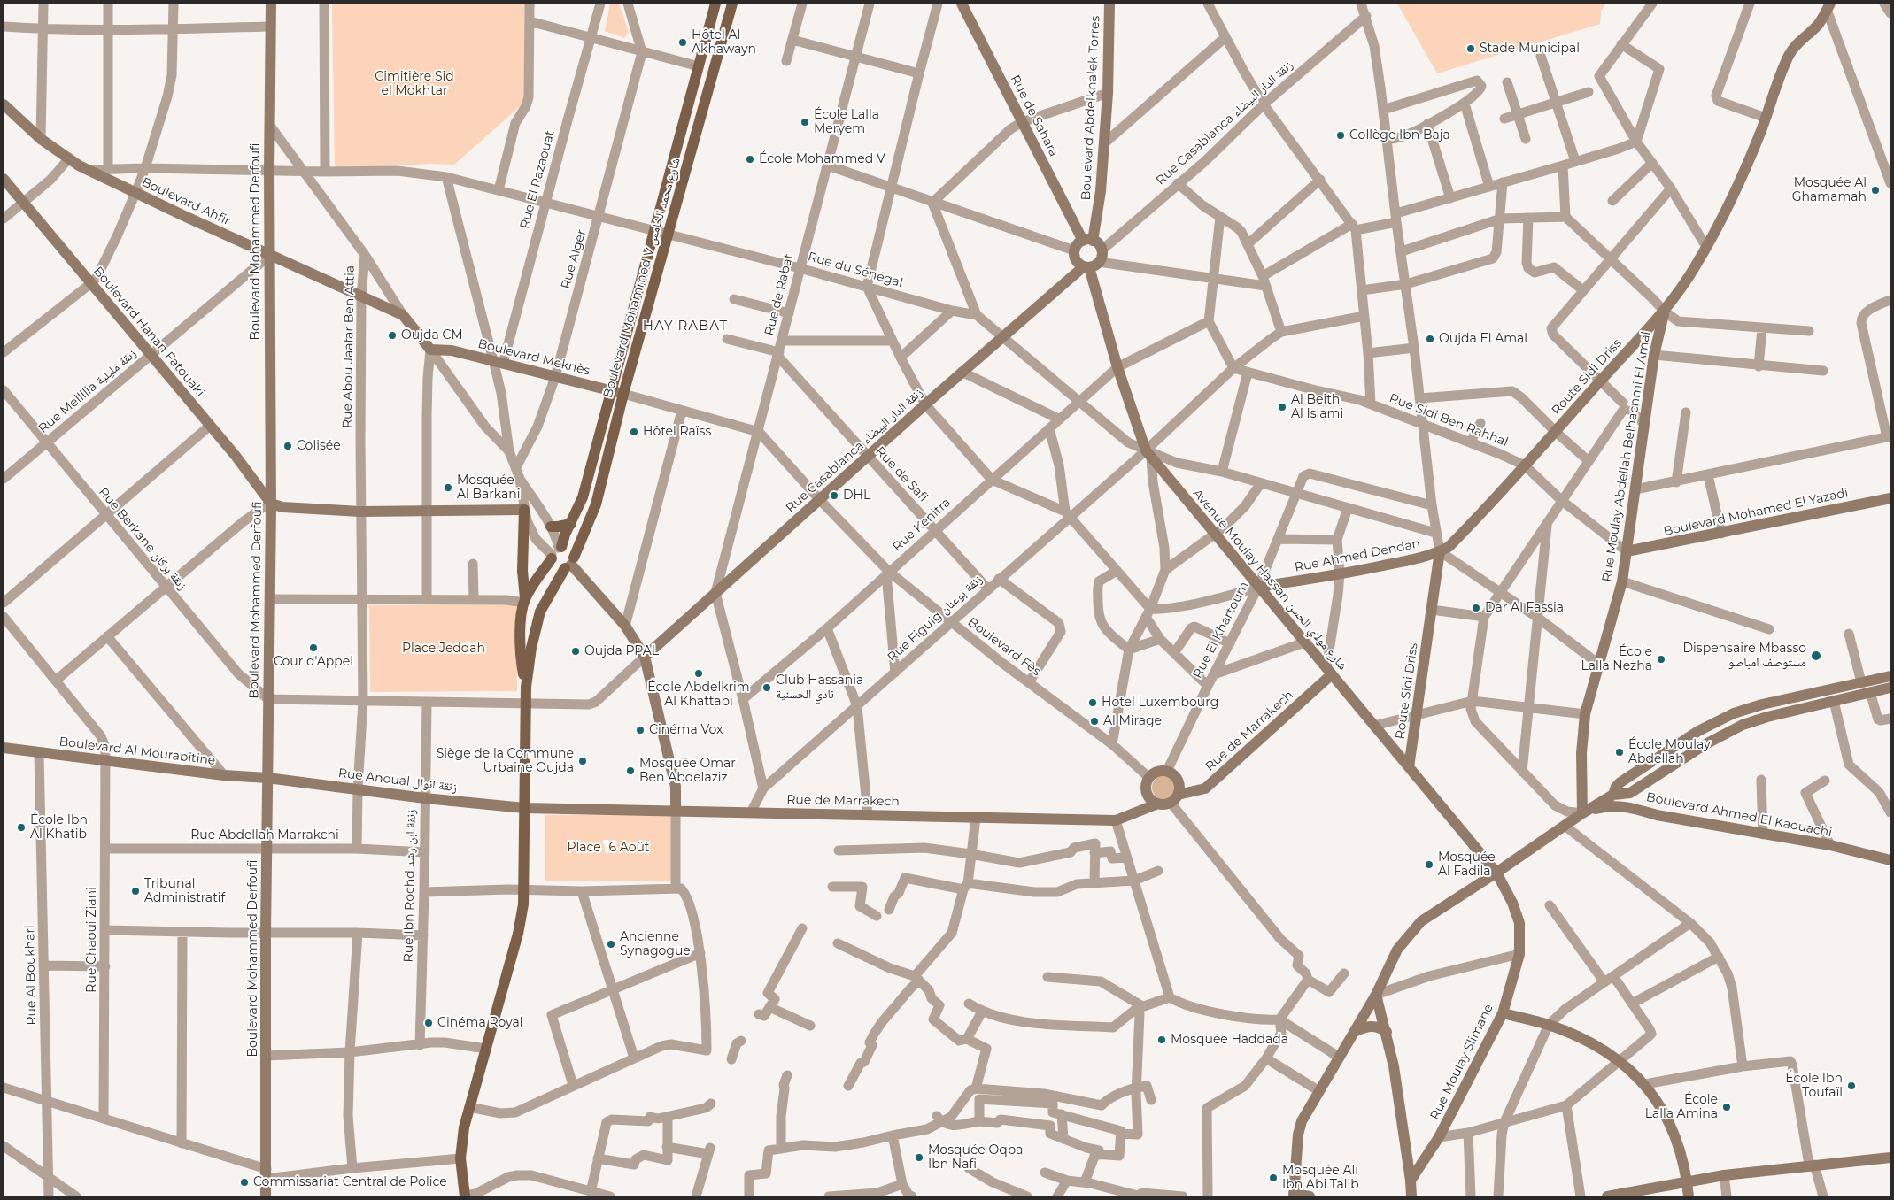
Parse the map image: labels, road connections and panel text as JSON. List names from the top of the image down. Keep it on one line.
{"streets":{"main road":["Boulevard Mohammed V شارع محمد الخامس"],"street":["Boulevard Abdelkhalek Torres","Rue de Sahara","Rue Casablanca زنقة الدار البيضاء","Rue El Razaouat","Boulevard Ahfir","Boulevard Mohammed Derfoufi","Rue Alger","Rue du Sénégal","Rue de Rabat","Boulevard Hanan Fatouaki","Rue Abou Jaafar Ben Attia","Boulevard Meknès","Route Sidi Driss","Rue Mellilia زنقة مليلية","Rue Sidi Ben Rahhal","Rue Moulay Abdellah Belhachmi El Amal","Rue de Safi","Boulevard Mohamed El Yazadi","Rue Kenitra","Rue Berkane زنقة بركان","Rue Ahmed Dendan","Avenue Moulay Hassan شارع مولاي الحسن","Rue Figuig زنقة بوعنان","Rue El Khartoum","Boulevard Fès","Rue de Marrakech","Boulevard Al Mourabitine","Rue Anoual زنقة انوال","Boulevard Ahmed El Kaouachi","Rue Abdellah Marrakchi","Rue Ibn Rochd زنقة ابن رشد","Rue Chaoui Ziani","Rue Al Boukhari","Rue Moulay Slimane"]},"crossings":[["Boulevard Abdelkhalek Torres","Rue de Sahara"],["Rue de Sahara","Rue Casablanca زنقة الدار البيضاء"],["Rue de Sahara","Avenue Moulay Hassan شارع مولاي الحسن"],["Rue Casablanca زنقة الدار البيضاء","Rue du Sénégal"],["Rue Casablanca زنقة الدار البيضاء","Rue de Rabat"],["Rue Casablanca زنقة الدار البيضاء","Rue de Safi"],["Rue Casablanca زنقة الدار البيضاء","Avenue Moulay Hassan شارع مولاي الحسن"],["Rue Casablanca زنقة الدار البيضاء","Boulevard Fès"],["Rue El Razaouat","Rue du Sénégal"],["Rue El Razaouat","Boulevard Meknès"],["Boulevard Ahfir","Boulevard Mohammed Derfoufi"],["Boulevard Ahfir","Rue du Sénégal"],["Boulevard Ahfir","Rue Abou Jaafar Ben Attia"],["Boulevard Ahfir","Boulevard Meknès"],["Boulevard Ahfir","Rue Mellilia زنقة مليلية"],["Boulevard Mohammed Derfoufi","Rue du Sénégal"],["Boulevard Mohammed Derfoufi","Boulevard Hanan Fatouaki"],["Boulevard Mohammed Derfoufi","Rue Mellilia زنقة مليلية"],["Boulevard Mohammed Derfoufi","Rue Berkane زنقة بركان"],["Boulevard Mohammed Derfoufi","Boulevard Al Mourabitine"],["Boulevard Mohammed Derfoufi","Rue Anoual زنقة انوال"],["Boulevard Mohammed Derfoufi","Rue Abdellah Marrakchi"],["Rue Alger","Rue du Sénégal"],["Rue Alger","Boulevard Meknès"],["Rue du Sénégal","Boulevard Mohammed V شارع محمد الخامس"],["Rue du Sénégal","Rue de Rabat"],["Rue du Sénégal","Rue Kenitra"],["Rue du Sénégal","Avenue Moulay Hassan شارع مولاي الحسن"],["Rue du Sénégal","Rue Figuig زنقة بوعنان"],["Rue du Sénégal","Rue El Khartoum"],["Boulevard Mohammed V شارع محمد الخامس","Boulevard Meknès"],["Boulevard Mohammed V شارع محمد الخامس","Rue de Marrakech"],["Boulevard Mohammed V شارع محمد الخامس","Rue Anoual زنقة انوال"],["Rue de Rabat","Boulevard Meknès"],["Rue de Rabat","Rue de Safi"],["Rue de Rabat","Boulevard Fès"],["Boulevard Hanan Fatouaki","Rue Mellilia زنقة مليلية"],["Rue Abou Jaafar Ben Attia","Rue Anoual زنقة انوال"],["Rue Abou Jaafar Ben Attia","Rue Abdellah Marrakchi"],["Boulevard Meknès","Boulevard Fès"],["Route Sidi Driss","Rue Sidi Ben Rahhal"],["Route Sidi Driss","Rue Moulay Abdellah Belhachmi El Amal"],["Route Sidi Driss","Rue Ahmed Dendan"],["Route Sidi Driss","Avenue Moulay Hassan شارع مولاي الحسن"],["Rue Mellilia زنقة مليلية","Rue Berkane زنقة بركان"],["Rue Sidi Ben Rahhal","Rue Moulay Abdellah Belhachmi El Amal"],["Rue Sidi Ben Rahhal","Boulevard Mohamed El Yazadi"],["Rue Sidi Ben Rahhal","Rue Figuig زنقة بوعنان"],["Rue Moulay Abdellah Belhachmi El Amal","Boulevard Mohamed El Yazadi"],["Rue Moulay Abdellah Belhachmi El Amal","Boulevard Ahmed El Kaouachi"],["Rue de Safi","Rue Kenitra"],["Rue de Safi","Rue Figuig زنقة بوعنان"],["Rue Kenitra","Avenue Moulay Hassan شارع مولاي الحسن"],["Rue Kenitra","Boulevard Fès"],["Rue Ahmed Dendan","Avenue Moulay Hassan شارع مولاي الحسن"],["Rue Ahmed Dendan","Rue El Khartoum"],["Avenue Moulay Hassan شارع مولاي الحسن","Rue Figuig زنقة بوعنان"],["Avenue Moulay Hassan شارع مولاي الحسن","Rue El Khartoum"],["Avenue Moulay Hassan شارع مولاي الحسن","Rue de Marrakech"],["Avenue Moulay Hassan شارع مولاي الحسن","Rue Moulay Slimane"],["Rue Figuig زنقة بوعنان","Boulevard Fès"],["Rue Figuig زنقة بوعنان","Rue de Marrakech"],["Rue El Khartoum","Boulevard Fès"],["Rue El Khartoum","Rue de Marrakech"],["Boulevard Fès","Rue de Marrakech"],["Rue de Marrakech","Rue Anoual زنقة انوال"],["Boulevard Al Mourabitine","Rue Anoual زنقة انوال"],["Boulevard Al Mourabitine","Rue Chaoui Ziani"],["Boulevard Al Mourabitine","Rue Al Boukhari"],["Rue Anoual زنقة انوال","Rue Ibn Rochd زنقة ابن رشد"],["Rue Abdellah Marrakchi","Rue Ibn Rochd زنقة ابن رشد"],["Rue Abdellah Marrakchi","Rue Chaoui Ziani"]],"districts":["HAY RABAT"],"parks":["Cimitière Sid el Mokhtar","Place Jeddah","Place 16 Août"],"places":["Hôtel Al Akhawayn","Stade Municipal","École Lalla Meryem","Collège Ibn Baja","École Mohammed V","Mosquée Al Ghamamah","Oujda CM","Oujda El Amal","Al Beith Al Islami","Hôtel Raïss","Colisée","Mosquée Al Barkani","DHL","Dar Al Fassia","Cour d'Appel","Oujda PPAL","Dispensaire Mbasso مستوصف امباصو","École Lalla Nezha","École Abdelkrim Al Khattabi","Club Hassania نادي الحسنية","Hotel Luxembourg","Al Mirage","Cinéma Vox","École Moulay Abdellah","Siège de la Commune Urbaine Oujda","Mosquée Omar Ben Abdelaziz","École Ibn Al Khatib","Mosquée Al Fadila","Tribunal Administratif","Ancienne Synagogue","Cinéma Royal","Mosquée Haddada","École Ibn Toufaïl","École Lalla Amina","Mosquée Oqba Ibn Nafi","Mosquée Ali Ibn Abi Talib","Commissariat Central de Police"]}
